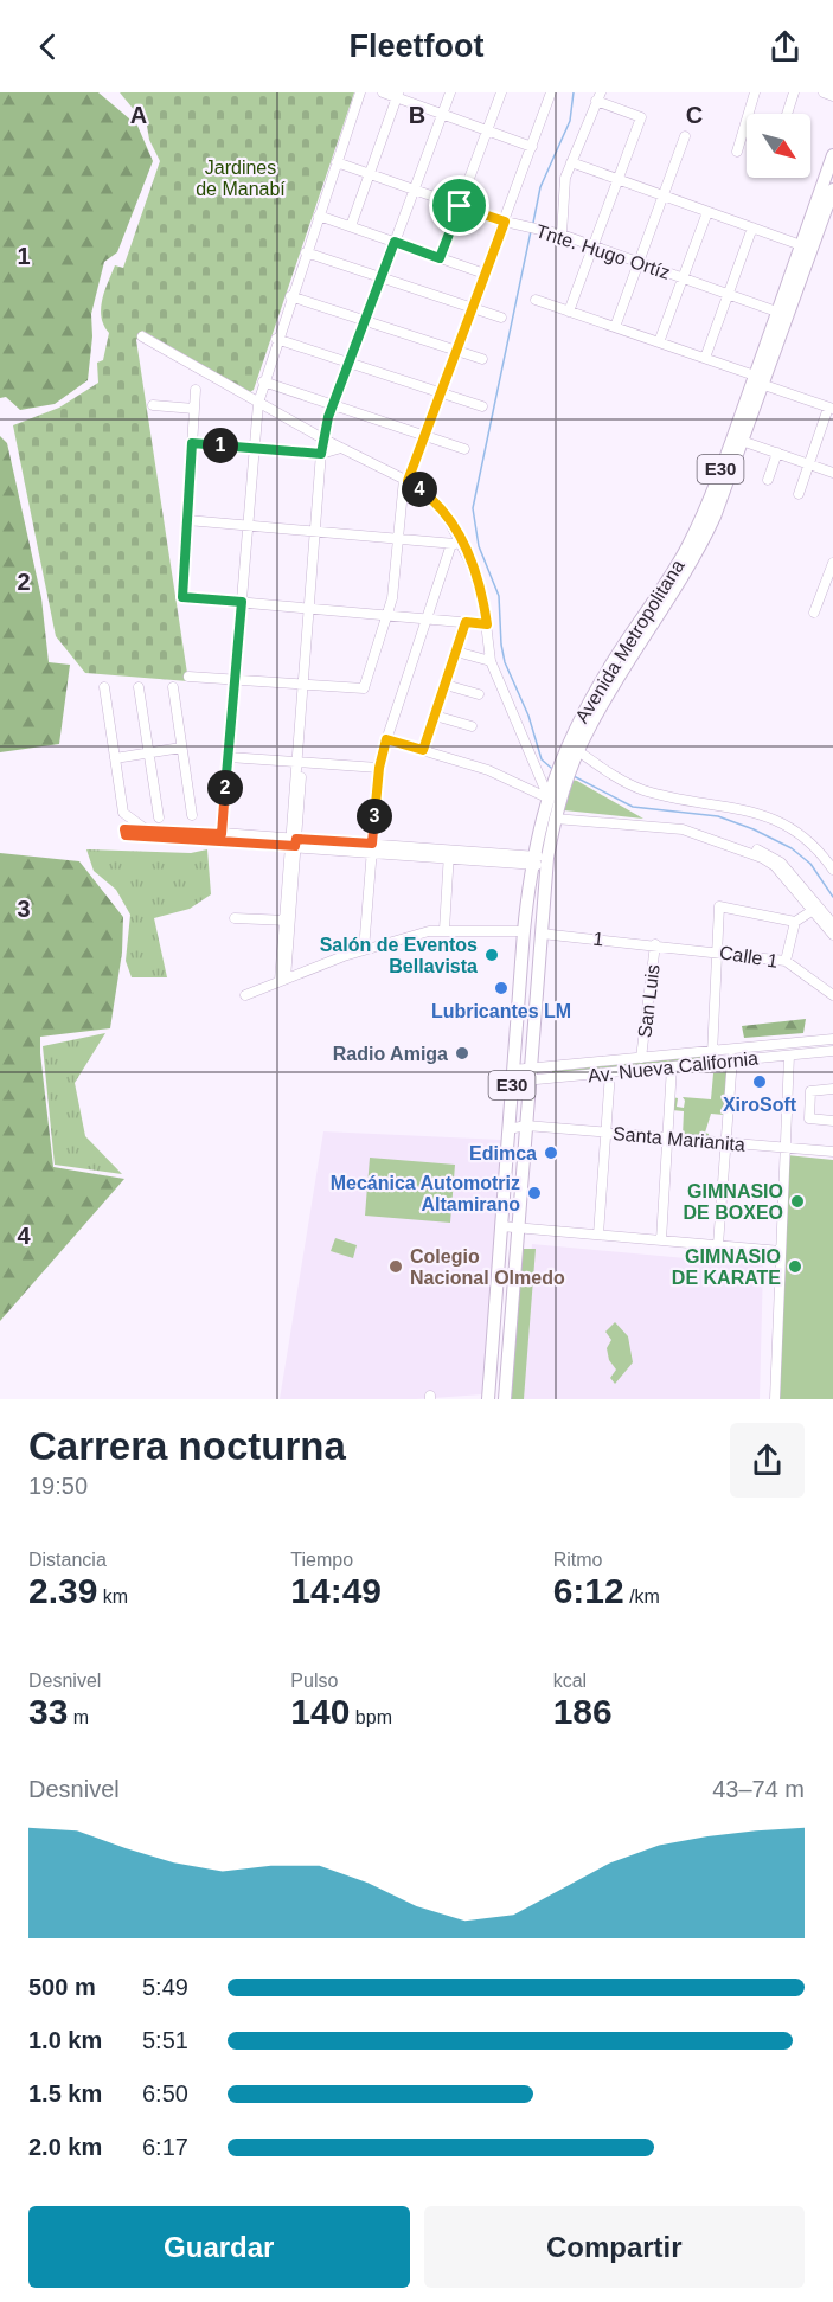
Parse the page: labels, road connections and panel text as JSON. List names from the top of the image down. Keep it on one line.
{"streets":{"highway":["E30","Avenida Metropolitana"],"street":["Tnte. Hugo Ortíz","1","Calle 1","San Luis","Av. Nueva California","Santa Marianita"]},"crossings":[["Tnte. Hugo Ortíz","E30"],["Tnte. Hugo Ortíz","Avenida Metropolitana"],["E30","Avenida Metropolitana"],["E30","1"],["E30","Av. Nueva California"],["E30","Santa Marianita"],["Avenida Metropolitana","Av. Nueva California"],["Avenida Metropolitana","Santa Marianita"],["1","Calle 1"],["1","San Luis"],["Calle 1","San Luis"],["San Luis","Av. Nueva California"]],"parks":["Jardines de Manabí"],"places":["Salón de Eventos Bellavista","Lubricantes LM","Radio Amiga","XiroSoft","Edimca","Mecánica Automotriz Altamirano","GIMNASIO DE BOXEO","Colegio Nacional Olmedo","GIMNASIO DE KARATE"],"north":"bottom right","page":{"header":"Fleetfoot","pins":["1","4","2","3"],"heading":["Carrera nocturna","19:50"],"stats":[["Distancia","2.39 km"],["Tiempo","14:49"],["Ritmo","6:12 /km"],["Desnivel","33 m"],["Pulso","140 bpm"],["kcal","186"]],"chart":["Desnivel","43–74 m"],"list":[{"name":"500 m","note":"5:49"},{"name":"1.0 km","note":"5:51"},{"name":"1.5 km","note":"6:50"},{"name":"2.0 km","note":"6:17"}],"buttons":["Guardar","Compartir"]},"grid":{"columns":["A","B","C"],"rows":["1","2","3","4"]}}
